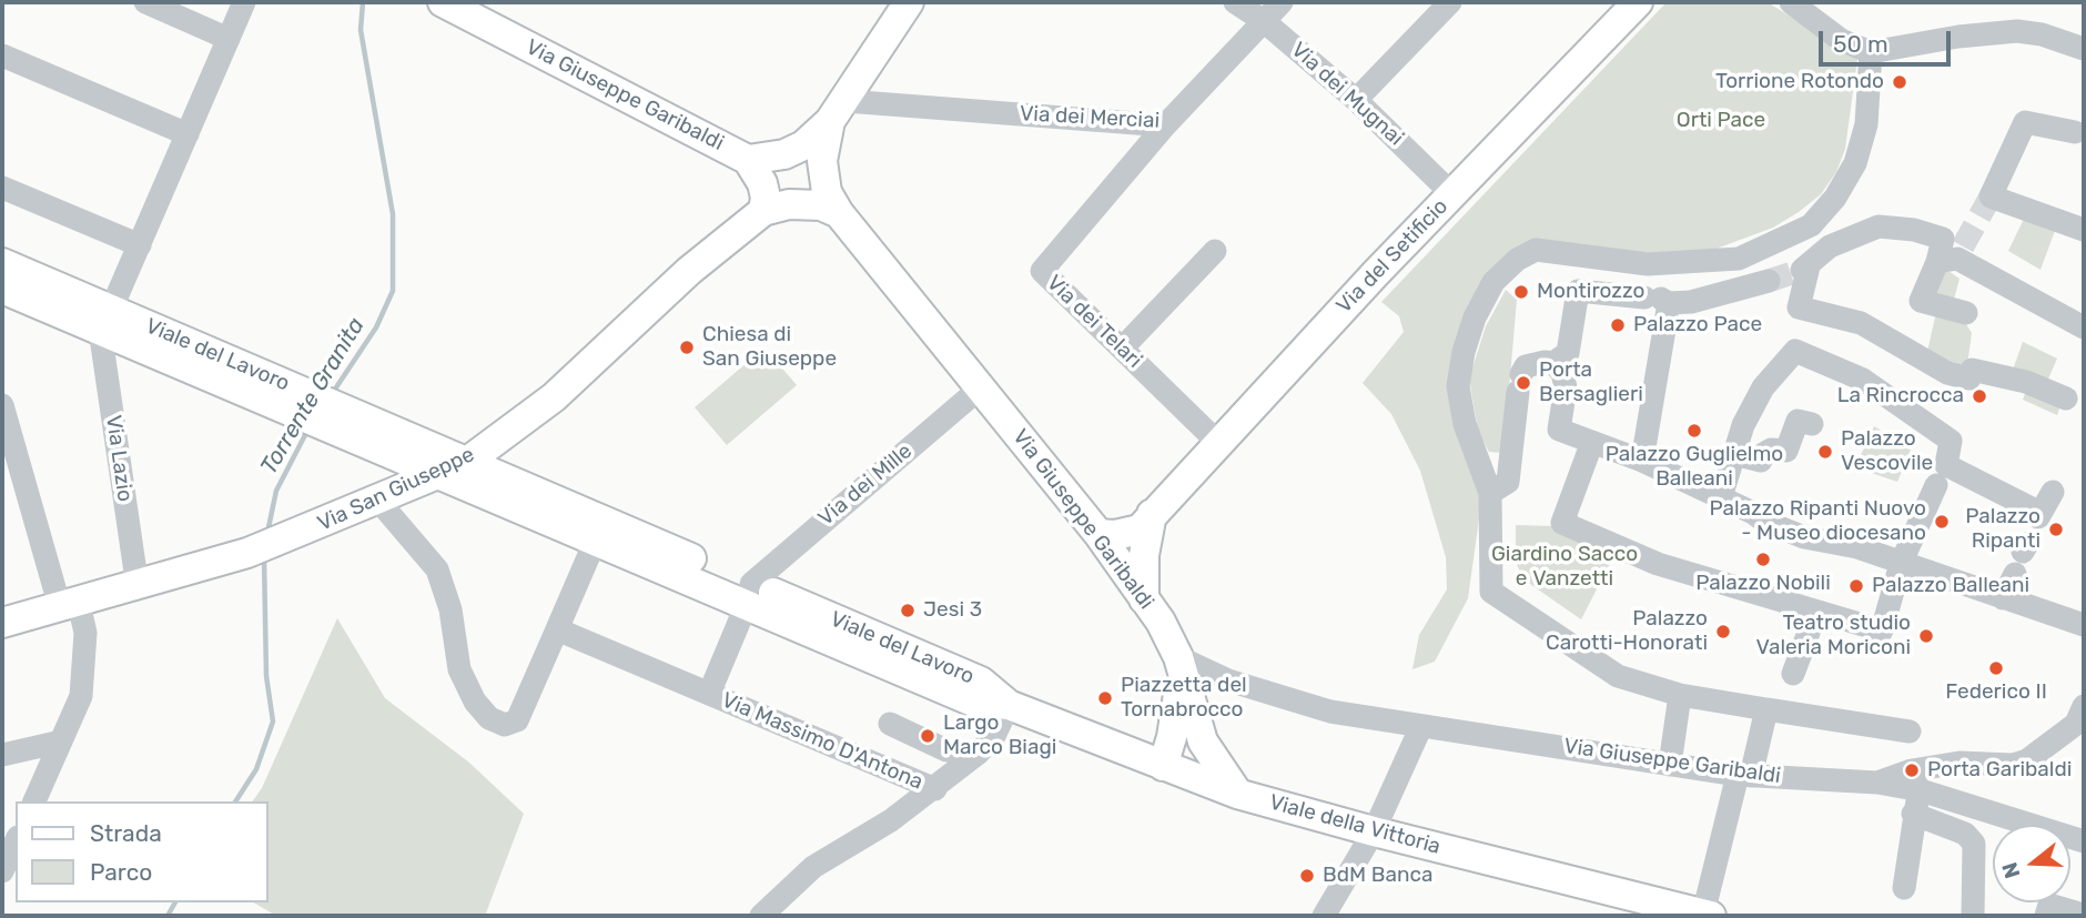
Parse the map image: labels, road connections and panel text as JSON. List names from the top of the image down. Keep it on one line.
{"streets":{"main road":["Via Giuseppe Garibaldi","Via del Setificio","Viale del Lavoro","Via San Giuseppe","Viale della Vittoria"],"street":["Via dei Mugnai","Via dei Merciai","Via dei Telari","Via Lazio","Via dei Mille","Via Massimo D'Antona"]},"crossings":[["Via dei Mugnai","Via dei Merciai"],["Via dei Mugnai","Via del Setificio"],["Via Giuseppe Garibaldi","Via dei Merciai"],["Via Giuseppe Garibaldi","Via del Setificio"],["Via Giuseppe Garibaldi","Via dei Mille"],["Via Giuseppe Garibaldi","Via San Giuseppe"],["Via dei Merciai","Via dei Telari"],["Via del Setificio","Via dei Telari"],["Viale del Lavoro","Via Lazio"],["Viale del Lavoro","Via dei Mille"],["Viale del Lavoro","Via San Giuseppe"],["Viale del Lavoro","Via Massimo D'Antona"],["Viale del Lavoro","Viale della Vittoria"],["Via Lazio","Via San Giuseppe"],["Via dei Mille","Via Massimo D'Antona"]],"water":["Torrente Granita"],"parks":["Orti Pace","Giardino Sacco e Vanzetti"],"places":["Torrione Rotondo","Montirozzo","Palazzo Pace","Chiesa di San Giuseppe","Porta Bersaglieri","La Rincrocca","Palazzo Guglielmo Balleani","Palazzo Vescovile","Palazzo Ripanti Nuovo - Museo diocesano","Palazzo Ripanti","Palazzo Nobili","Palazzo Balleani","Jesi 3","Palazzo Carotti-Honorati","Teatro studio Valeria Moriconi","Federico II","Piazzetta del Tornabrocco","Largo Marco Biagi","Porta Garibaldi","BdM Banca"],"legend":["Strada","Parco"],"scale_bar":"50 m","north":"left"}
